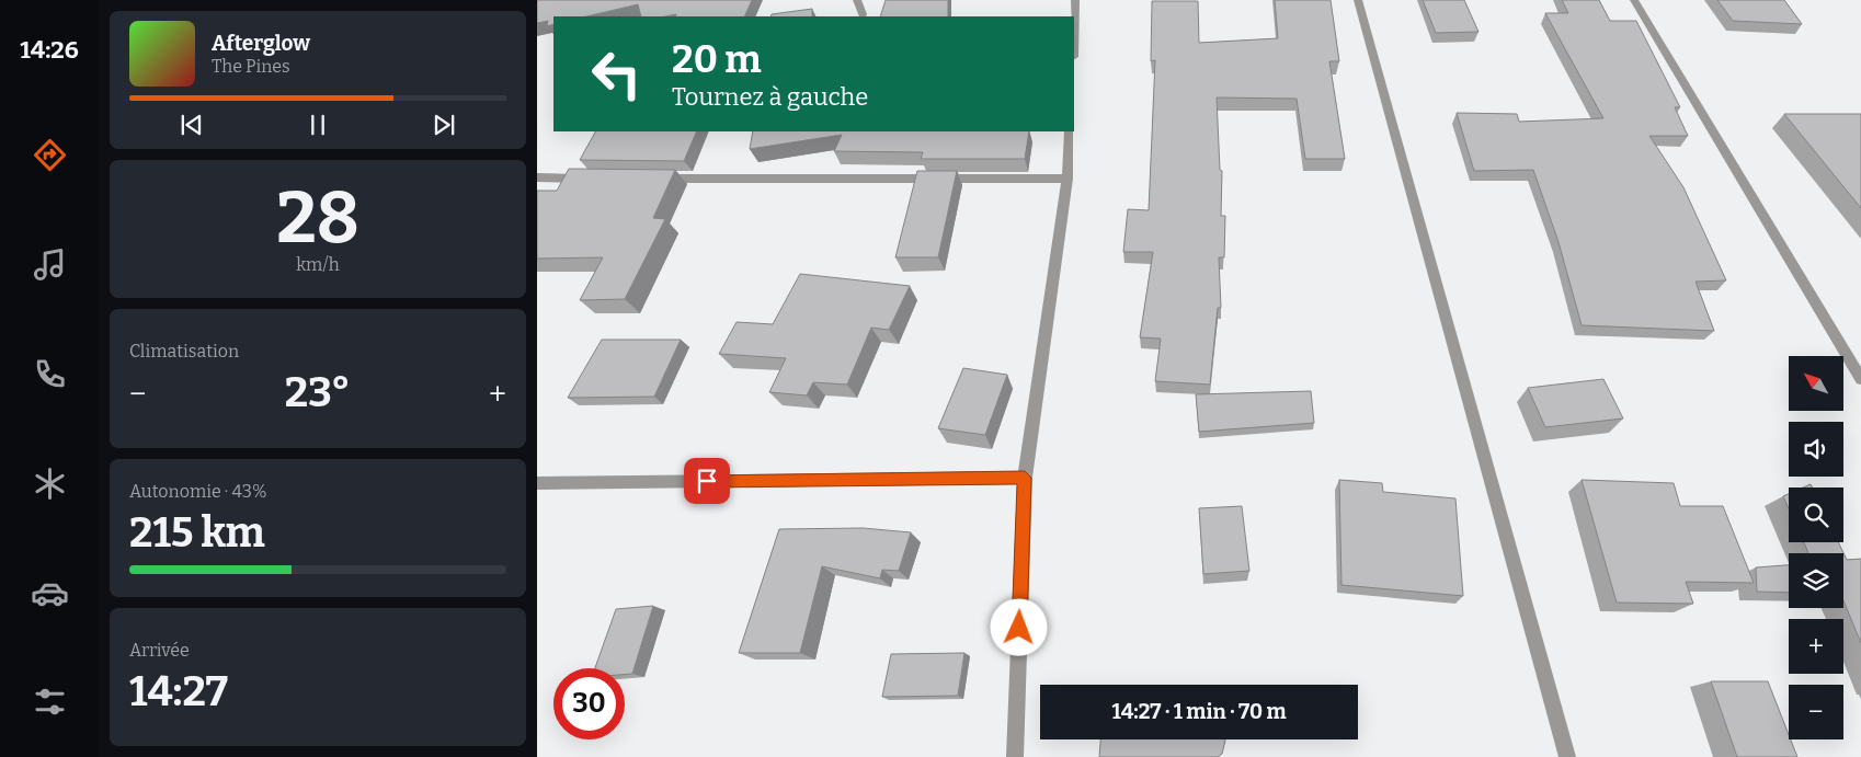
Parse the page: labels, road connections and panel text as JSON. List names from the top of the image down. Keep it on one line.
{"north":"top left","page":{"tabs":"14:26","turn":["20 m","Tournez à gauche"],"song":["Afterglow","The Pines"],"tile":[["28","km/h"],"Climatisation",["Autonomie · 43%","215 km"],["Arrivée","14:27"]],"map_buttons":["+","−"],"heat":["−","23°","+"],"limit":"30","trip":"14:27 · 1 min · 70 m"}}
